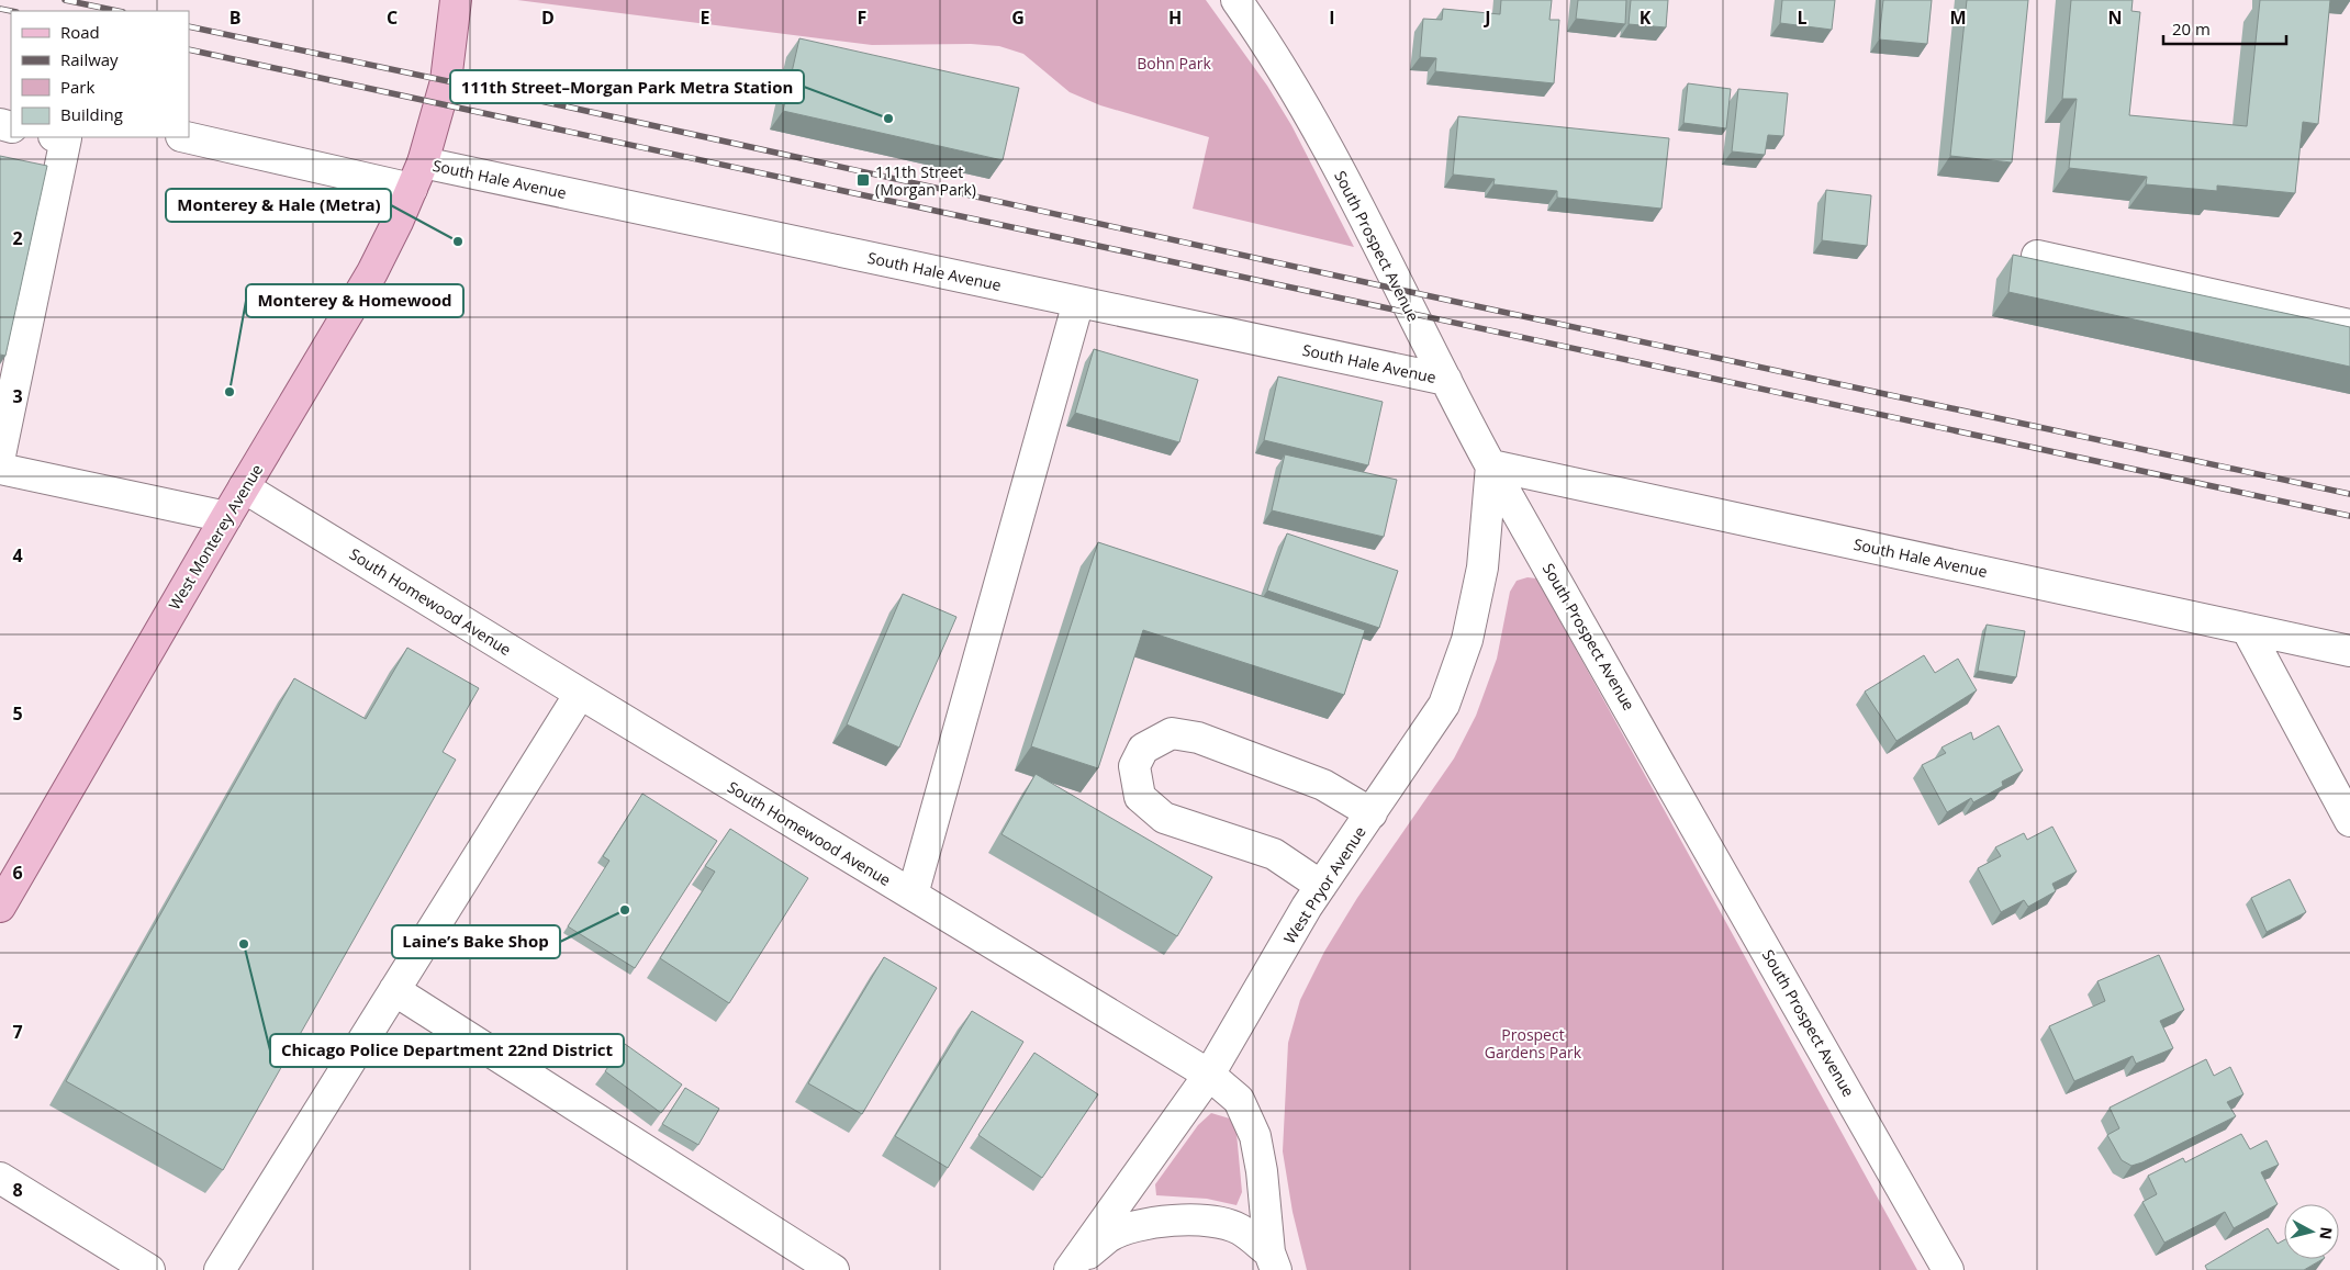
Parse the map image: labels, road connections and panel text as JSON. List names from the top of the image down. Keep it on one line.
{"streets":{"main road":["West Monterey Avenue"],"street":["South Hale Avenue","South Prospect Avenue","South Homewood Avenue","West Pryor Avenue"]},"crossings":[["South Hale Avenue","South Prospect Avenue"],["South Hale Avenue","West Monterey Avenue"],["South Hale Avenue","West Pryor Avenue"],["South Prospect Avenue","West Pryor Avenue"],["West Monterey Avenue","South Homewood Avenue"],["South Homewood Avenue","West Pryor Avenue"]],"parks":["Bohn Park","Prospect Gardens Park"],"places":{"other":["111th Street–Morgan Park Metra Station","Monterey & Hale (Metra)","Monterey & Homewood","Laine’s Bake Shop","Chicago Police Department 22nd District"],"transit":["111th Street (Morgan Park)"]},"legend":["Road","Railway","Park","Building"],"scale_bar":"20 m","north":"right","grid":{"columns":["B","C","D","E","F","G","H","I","J","K","L","M","N"],"rows":["2","3","4","5","6","7","8"]}}
